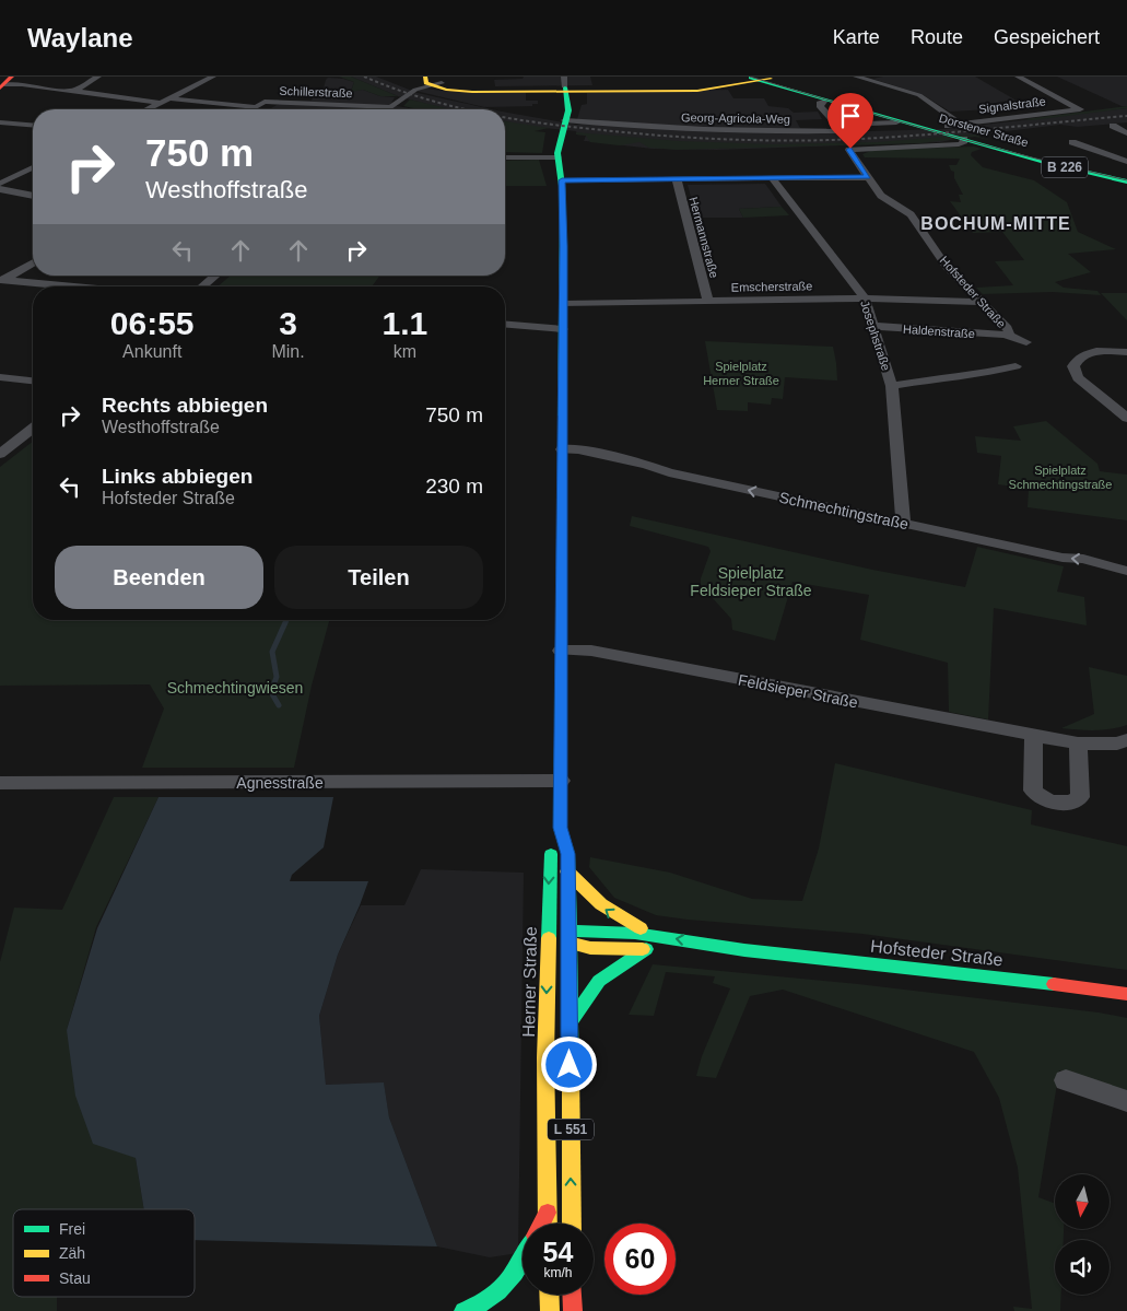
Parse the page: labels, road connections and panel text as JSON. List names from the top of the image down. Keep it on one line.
{"streets":{"main road":["Dorstener Straße","B 226","Hofsteder Straße","Herner Straße","L 551"],"street":["Schillerstraße","Signalstraße","Georg-Agricola-Weg","Hermannstraße","Emscherstraße","Haldenstraße","Josephstraße","Schmechtingstraße","Feldsieper Straße","Agnesstraße"]},"crossings":[["Schillerstraße","B 226"],["Georg-Agricola-Weg","Dorstener Straße"],["Georg-Agricola-Weg","Herner Straße"],["Dorstener Straße","B 226"],["Dorstener Straße","Hofsteder Straße"],["B 226","Herner Straße"],["Hermannstraße","Emscherstraße"],["Emscherstraße","Hofsteder Straße"],["Emscherstraße","Josephstraße"],["Emscherstraße","Herner Straße"],["Hofsteder Straße","Haldenstraße"],["Hofsteder Straße","Herner Straße"],["Haldenstraße","Josephstraße"],["Josephstraße","Schmechtingstraße"],["Schmechtingstraße","Herner Straße"],["Feldsieper Straße","Herner Straße"],["Agnesstraße","Herner Straße"]],"one_way":["Schmechtingstraße"],"districts":["BOCHUM-MITTE"],"parks":["Spielplatz Herner Straße","Spielplatz Schmechtingstraße","Spielplatz Feldsieper Straße","Schmechtingwiesen"],"legend":["Frei","Zäh","Stau"],"north":"bottom","page":{"header":"Waylane","nav":["Karte","Route","Gespeichert"],"turn":["750 m","Westhoffstraße"],"eta":["06:55","Ankunft","3","Min.","1.1","km"],"list":[{"name":"Rechts abbiegen","note":"Westhoffstraße","value":"750 m"},{"name":"Links abbiegen","note":"Hofsteder Straße","value":"230 m"}],"buttons":["Beenden","Teilen"],"speed":"54 km/h","limit":"60"}}
